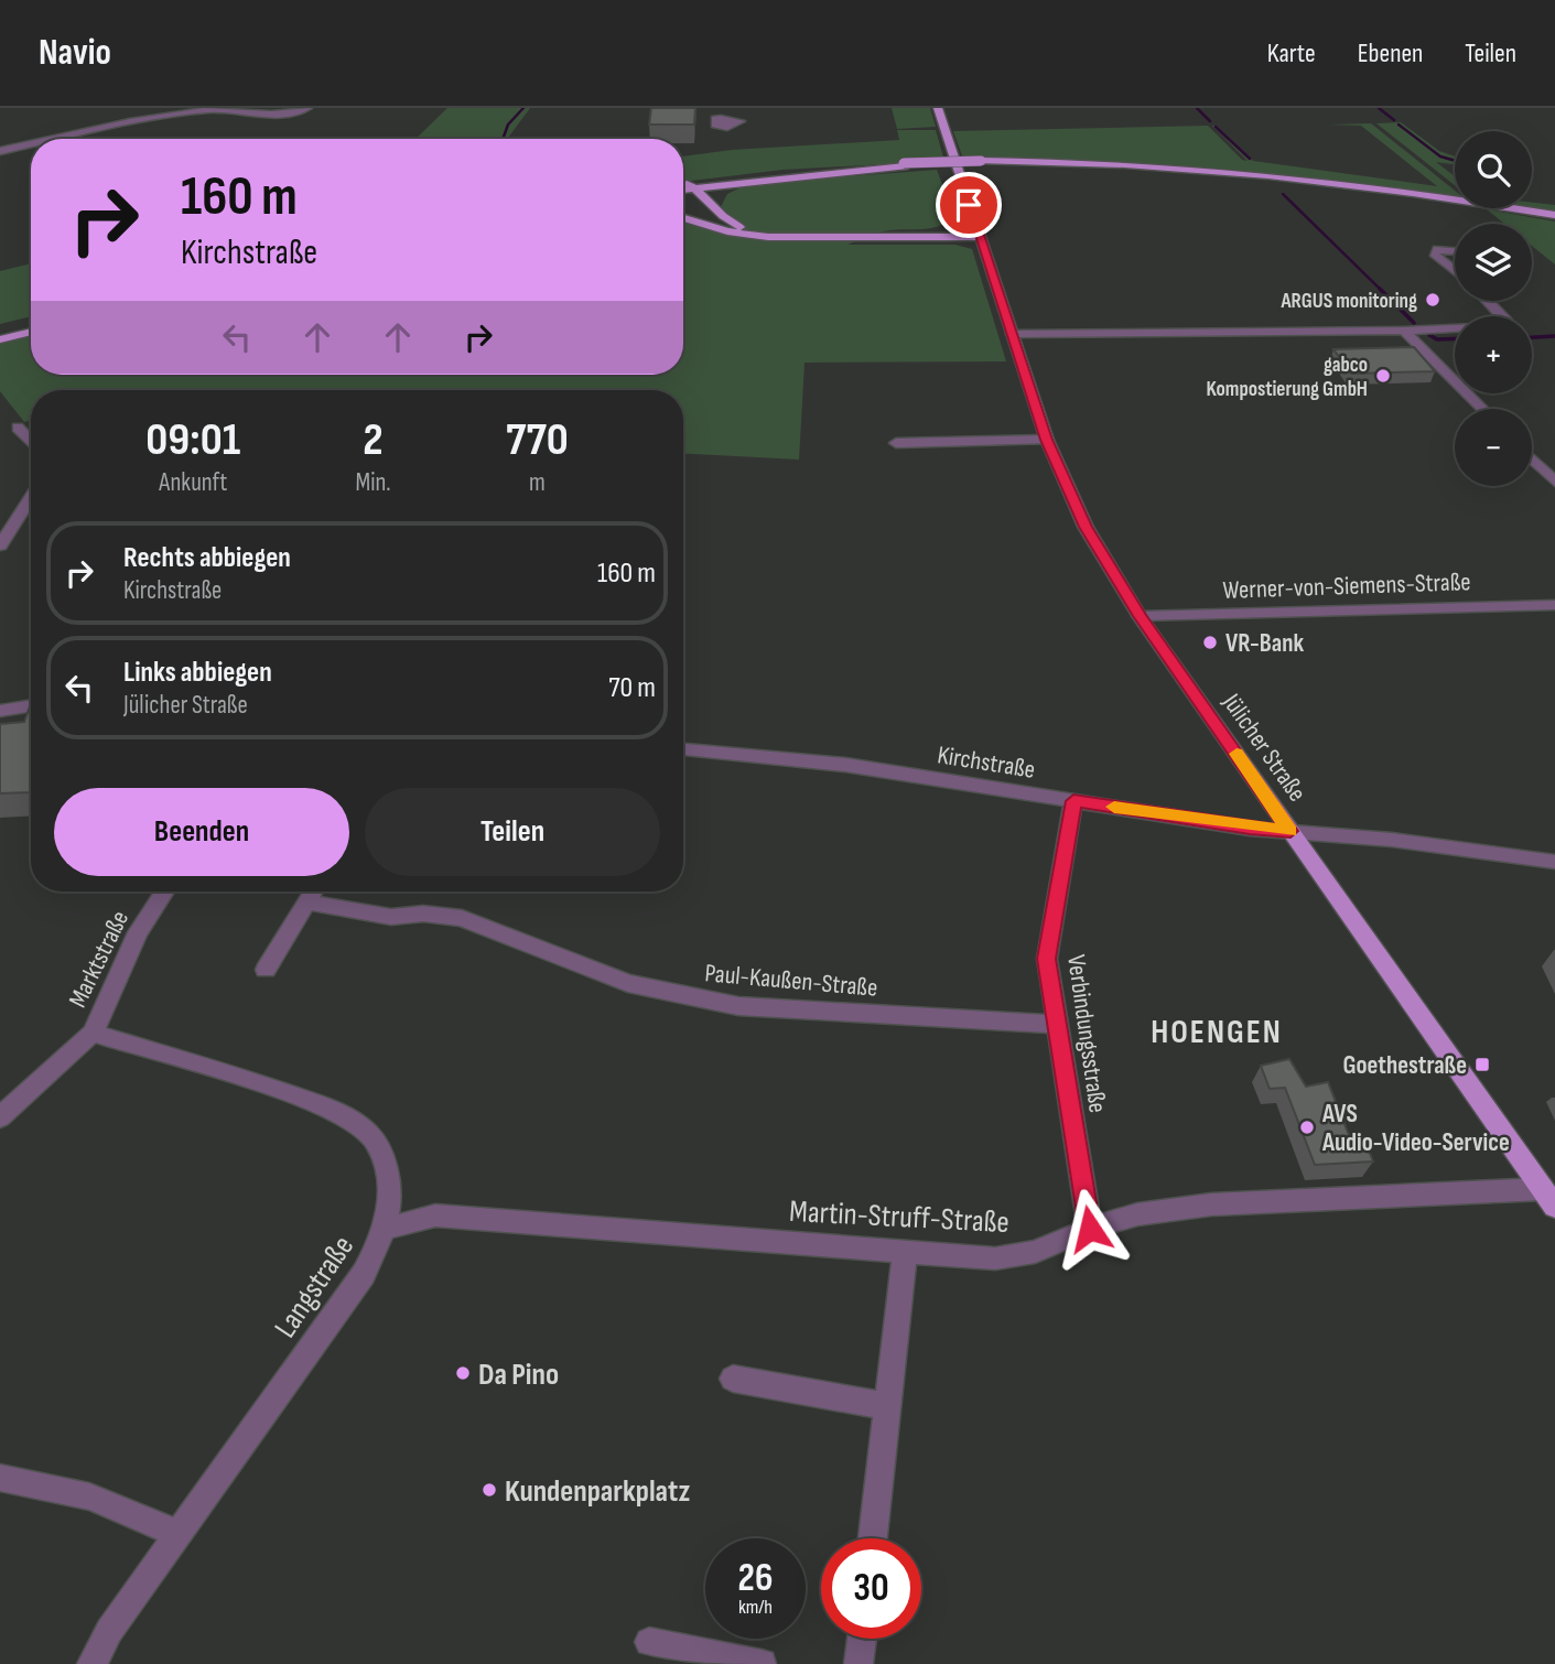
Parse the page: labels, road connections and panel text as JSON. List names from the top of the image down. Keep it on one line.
{"streets":{"main road":["Jülicher Straße"],"street":["Werner-von-Siemens-Straße","Kirchstraße","Marktstraße","Paul-Kaußen-Straße","Verbindungsstraße","Martin-Struff-Straße","Langstraße"]},"crossings":[["Werner-von-Siemens-Straße","Jülicher Straße"],["Jülicher Straße","Kirchstraße"],["Jülicher Straße","Martin-Struff-Straße"],["Kirchstraße","Verbindungsstraße"],["Marktstraße","Langstraße"],["Paul-Kaußen-Straße","Verbindungsstraße"],["Verbindungsstraße","Martin-Struff-Straße"],["Martin-Struff-Straße","Langstraße"]],"districts":["HOENGEN"],"places":{"other":["ARGUS monitoring","gabco Kompostierung GmbH","VR-Bank","AVS Audio-Video-Service","Da Pino","Kundenparkplatz"],"transit":["Goethestraße"]},"page":{"header":"Navio","nav":["Karte","Ebenen","Teilen"],"map_buttons":["+","−"],"turn":["160 m","Kirchstraße"],"eta":["09:01","Ankunft","2","Min.","770","m"],"list":[{"name":"Rechts abbiegen","note":"Kirchstraße","value":"160 m"},{"name":"Links abbiegen","note":"Jülicher Straße","value":"70 m"}],"buttons":["Beenden","Teilen"],"speed":"26 km/h","limit":"30"}}
